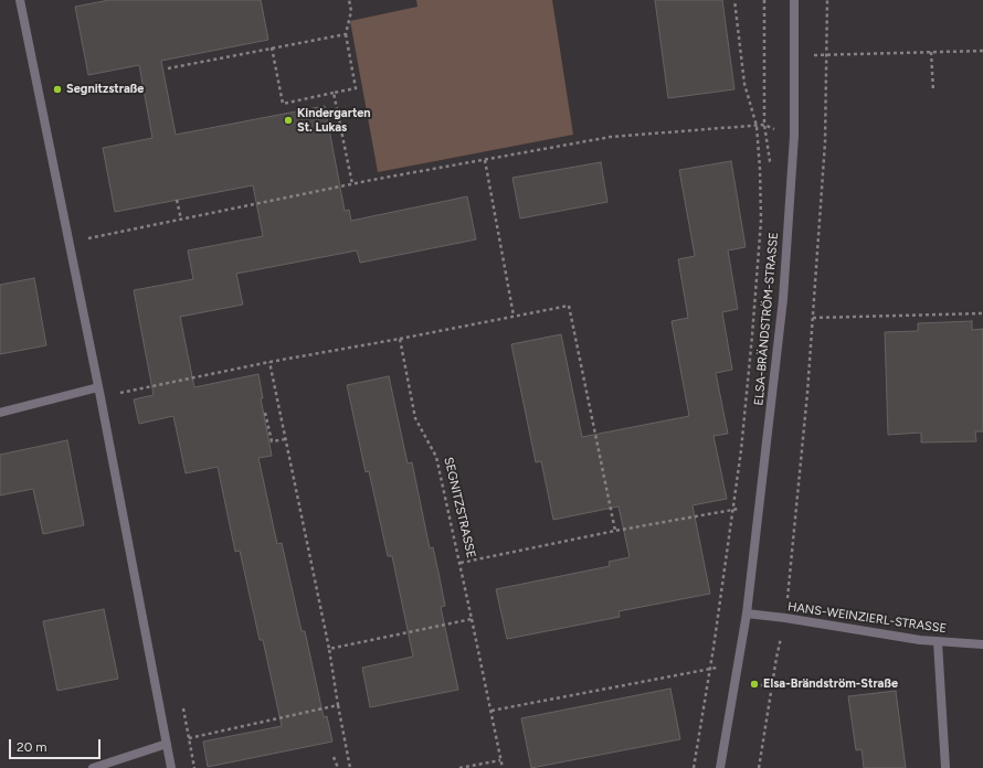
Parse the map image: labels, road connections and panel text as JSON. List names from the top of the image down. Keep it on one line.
{"streets":{"street":["ELSA-BRÄNDSTRÖM-STRASSE","HANS-WEINZIERL-STRASSE"],"path":["SEGNITZSTRASSE"]},"crossings":[["ELSA-BRÄNDSTRÖM-STRASSE","HANS-WEINZIERL-STRASSE"]],"places":["Segnitzstraße","Kindergarten St. Lukas","Elsa-Brändström-Straße"],"scale_bar":"20 m"}
